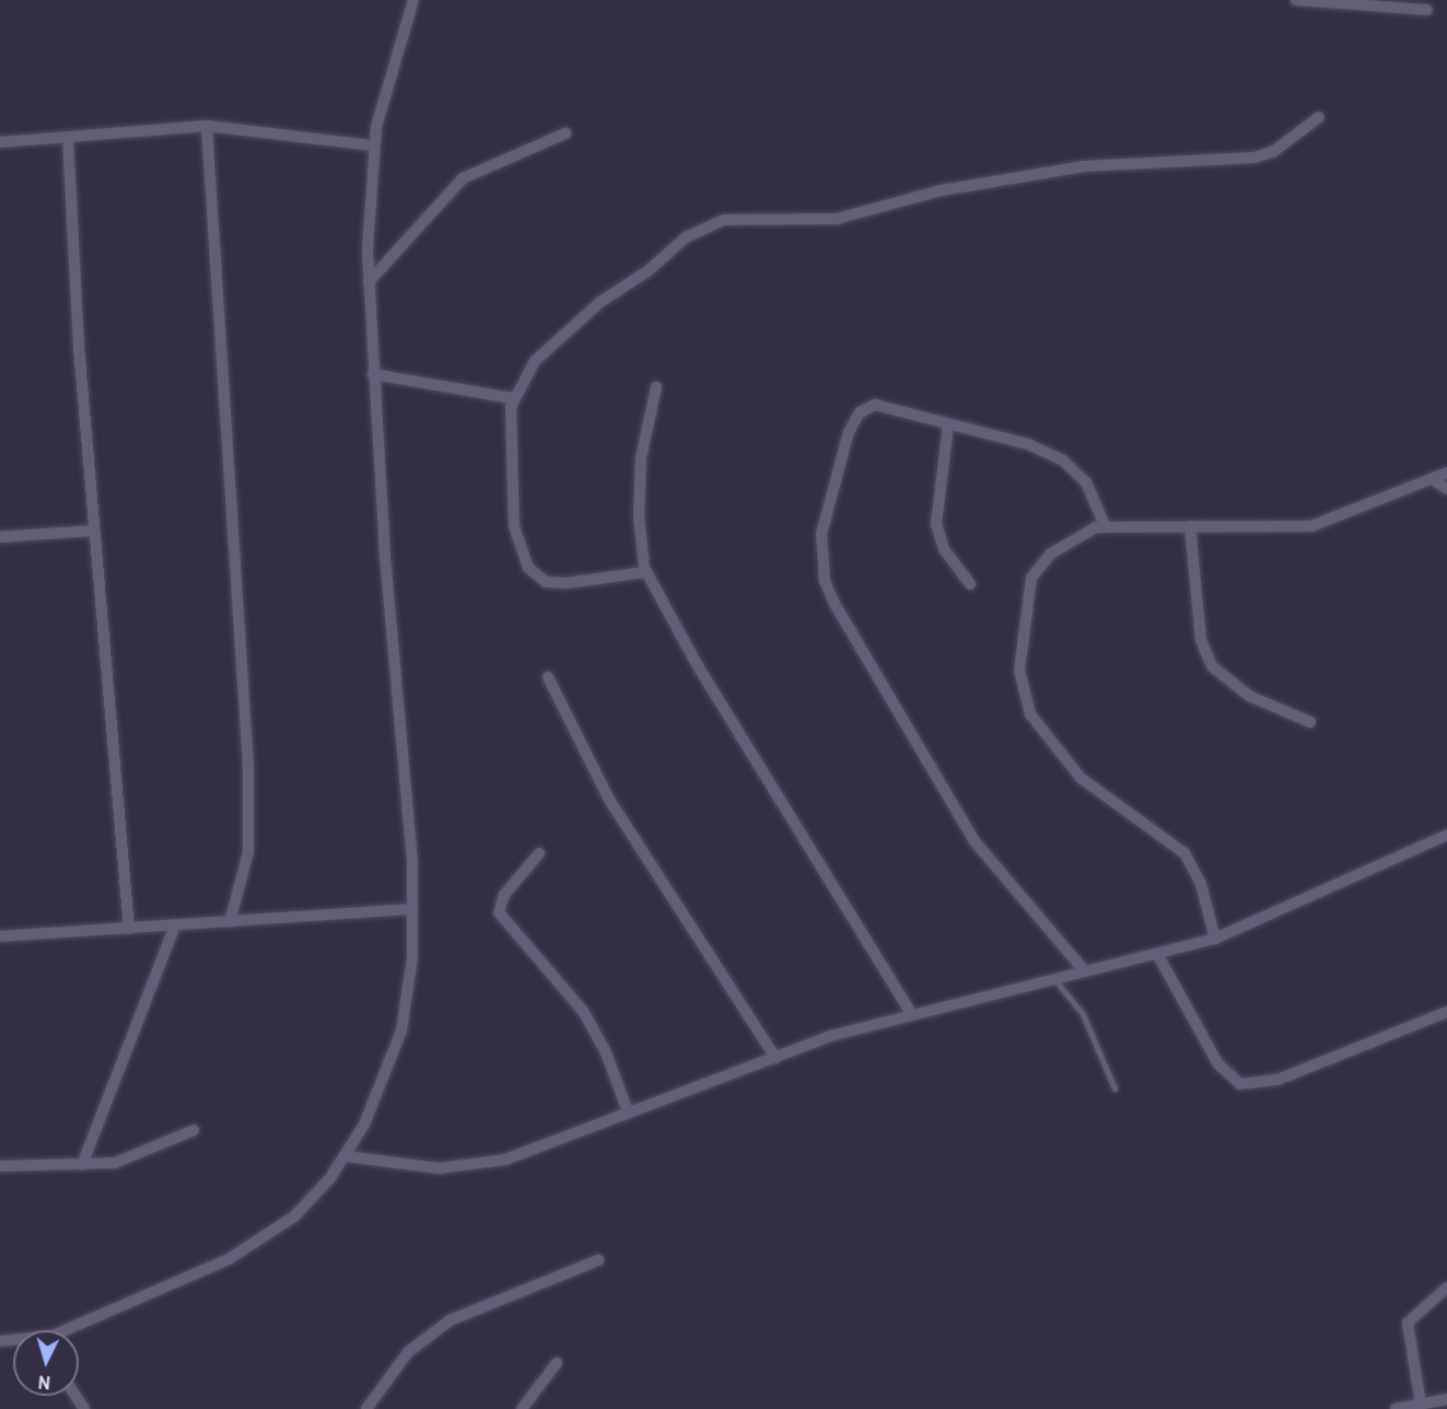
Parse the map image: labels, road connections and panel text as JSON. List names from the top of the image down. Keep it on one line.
{"north":"bottom"}
